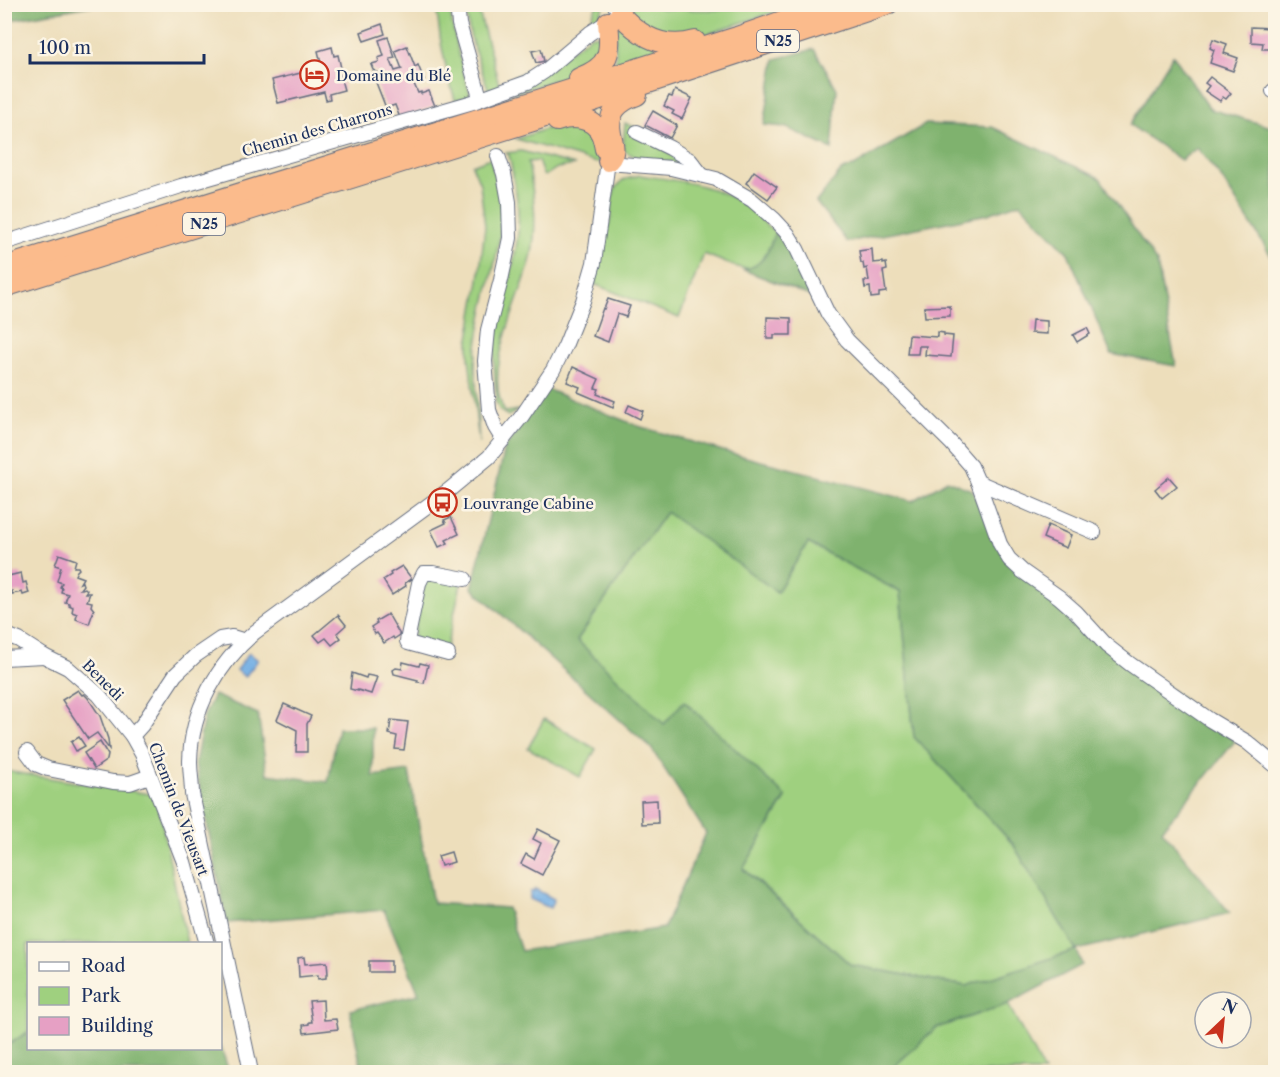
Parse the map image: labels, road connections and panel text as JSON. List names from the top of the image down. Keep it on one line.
{"streets":{"highway":["N25"],"street":["Chemin des Charrons","Benedi","Chemin de Vieusart"]},"crossings":[["Benedi","Chemin de Vieusart"]],"places":{"hotel":["Domaine du Blé"],"bus stop":["Louvrange Cabine"]},"legend":["Road","Park","Building"],"scale_bar":"100 m","north":"top right"}
